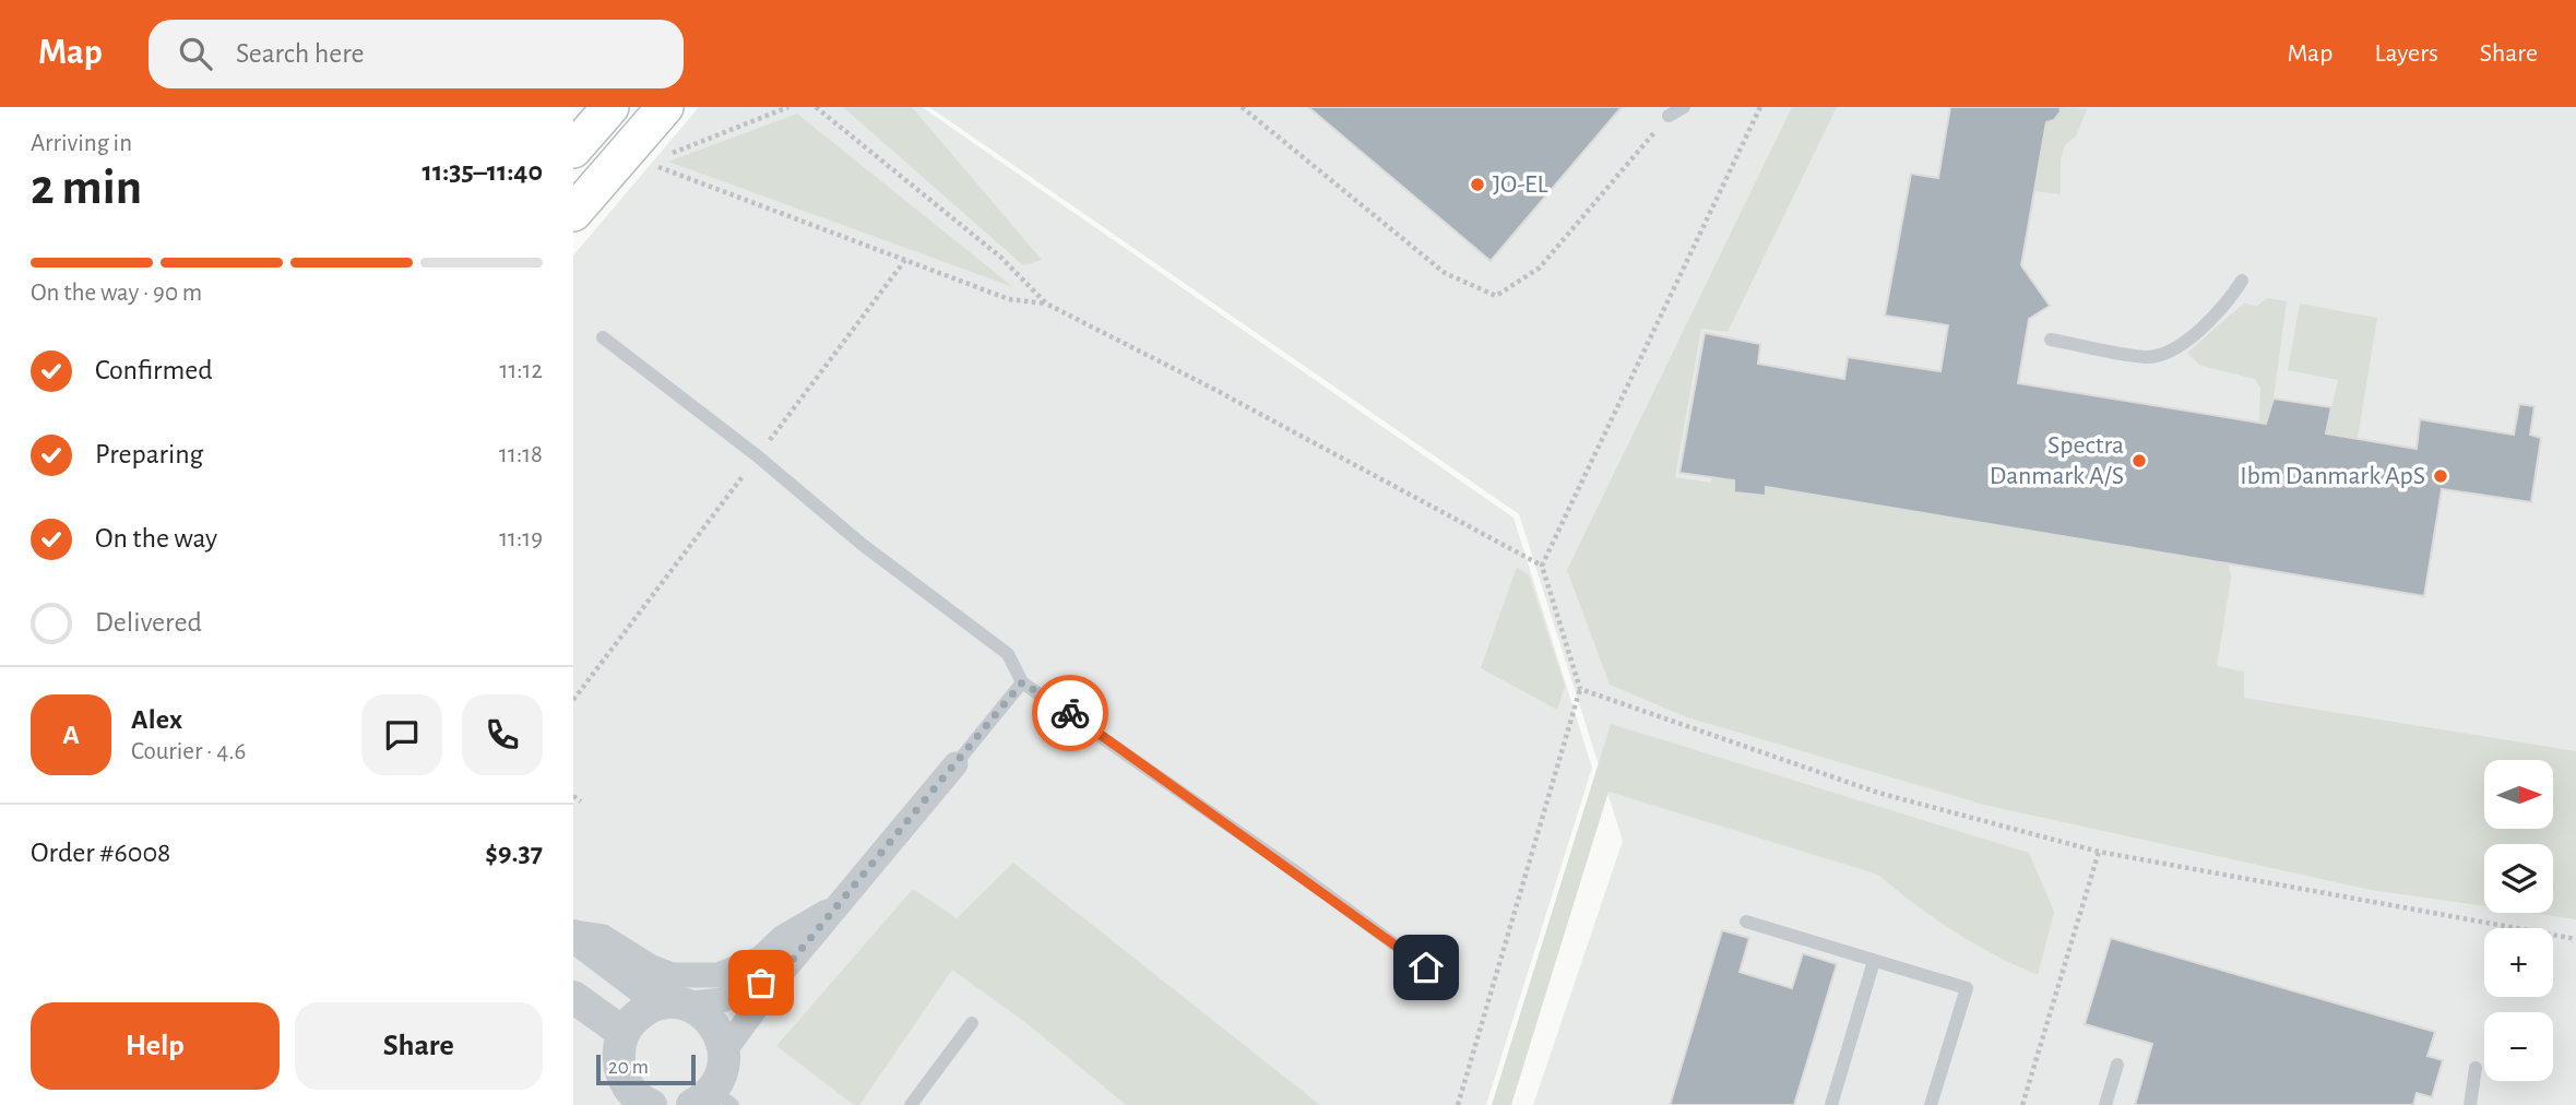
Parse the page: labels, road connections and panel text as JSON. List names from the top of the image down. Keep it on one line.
{"places":["JO-EL","Spectra Danmark A/S","Ibm Danmark ApS"],"scale_bar":"20 m","north":"right","page":{"header":"Map","search":"Search here","nav":["Map","Layers","Share"],"heading":["2 min","Arriving in","11:35–11:40"],"panel":["Alex","Courier · 4.6","Order #6008","$9.37"],"bar":"On the way · 90 m","list":[["Confirmed","11:12"],["Preparing","11:18"],["On the way","11:19"],"Delivered"],"round":"A","map_buttons":["+","−"],"buttons":["Help","Share"],"scale":"20 m"}}
